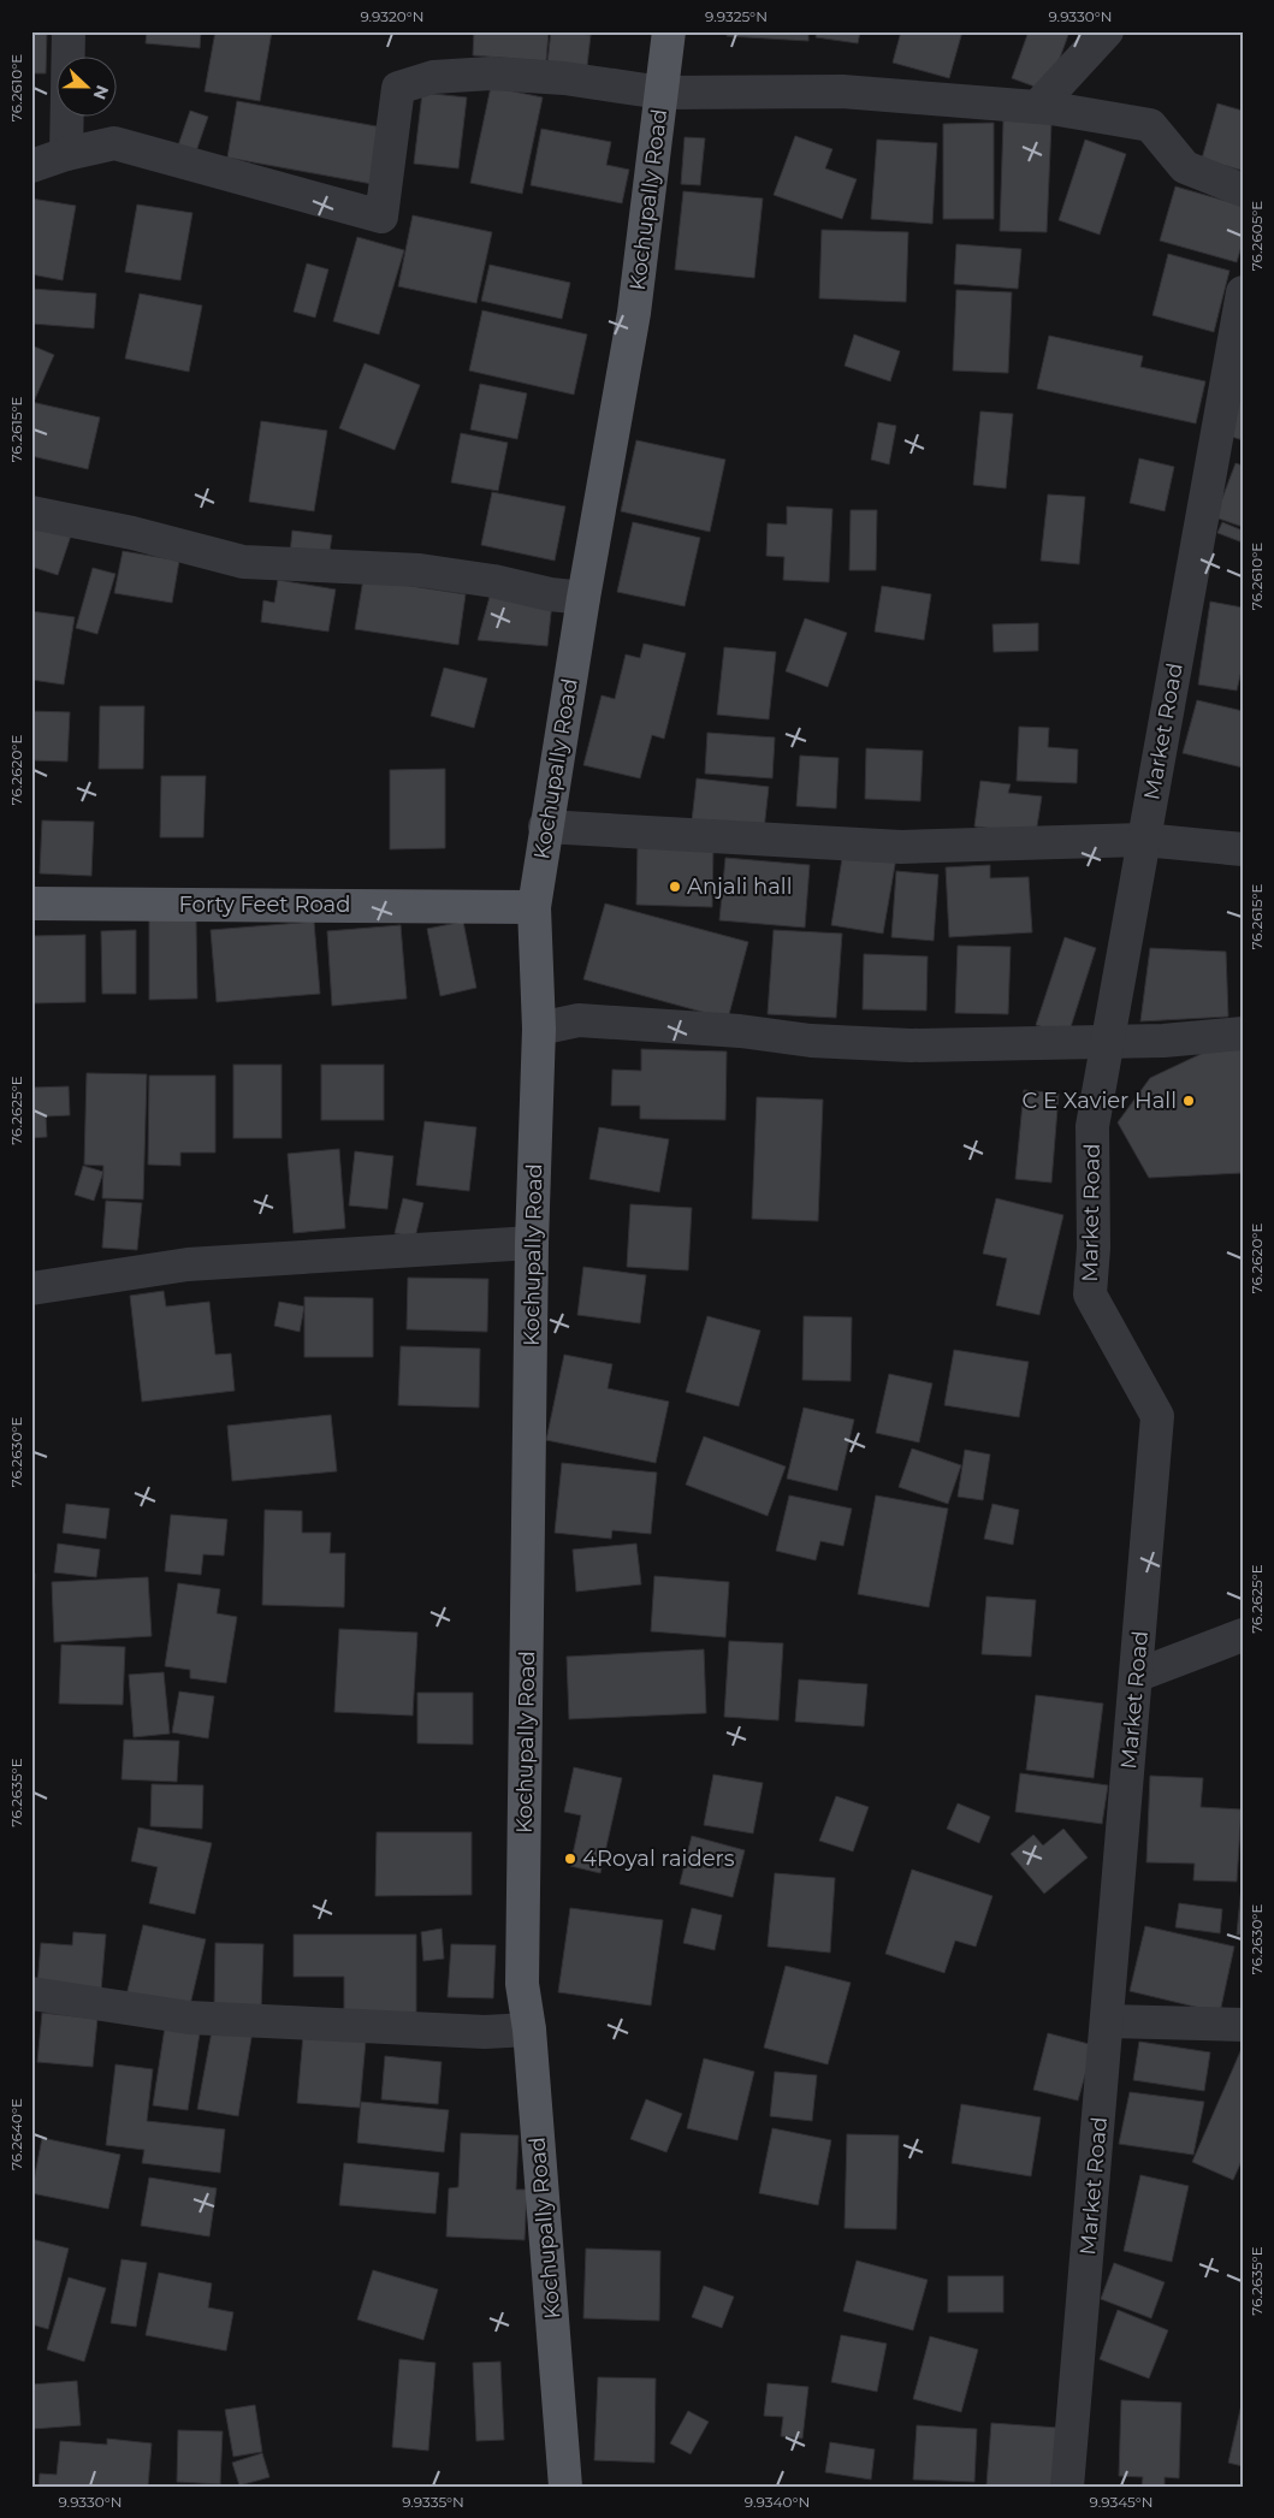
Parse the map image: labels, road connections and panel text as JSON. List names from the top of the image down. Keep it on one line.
{"streets":{"main road":["Kochupally Road","Forty Feet Road"],"street":["Market Road"]},"crossings":[["Kochupally Road","Forty Feet Road"]],"places":["Anjali hall","C E Xavier Hall","4Royal raiders"],"north":"right","coordinates":["9.9320°N","9.9325°N","9.9330°N","76.2610°E","76.2605°E","76.2615°E","76.2620°E","76.2625°E","76.2630°E","76.2635°E","76.2640°E","9.9335°N","9.9340°N","9.9345°N"]}
